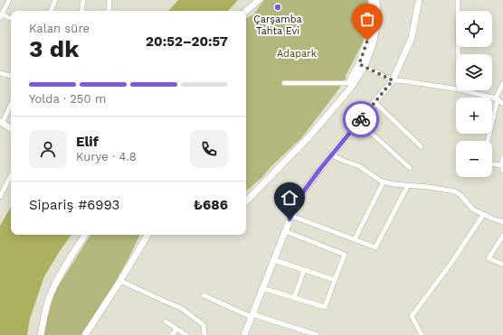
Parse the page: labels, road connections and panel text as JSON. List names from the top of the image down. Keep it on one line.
{"parks":["Adapark"],"places":["Çarşamba Tahta Evi"],"page":{"map_buttons":["+","−"],"heading":["3 dk","Kalan süre","20:52–20:57"],"panel":["Elif","Kurye · 4.8","Sipariş #6993","₺686"],"bar":"Yolda · 250 m"}}
